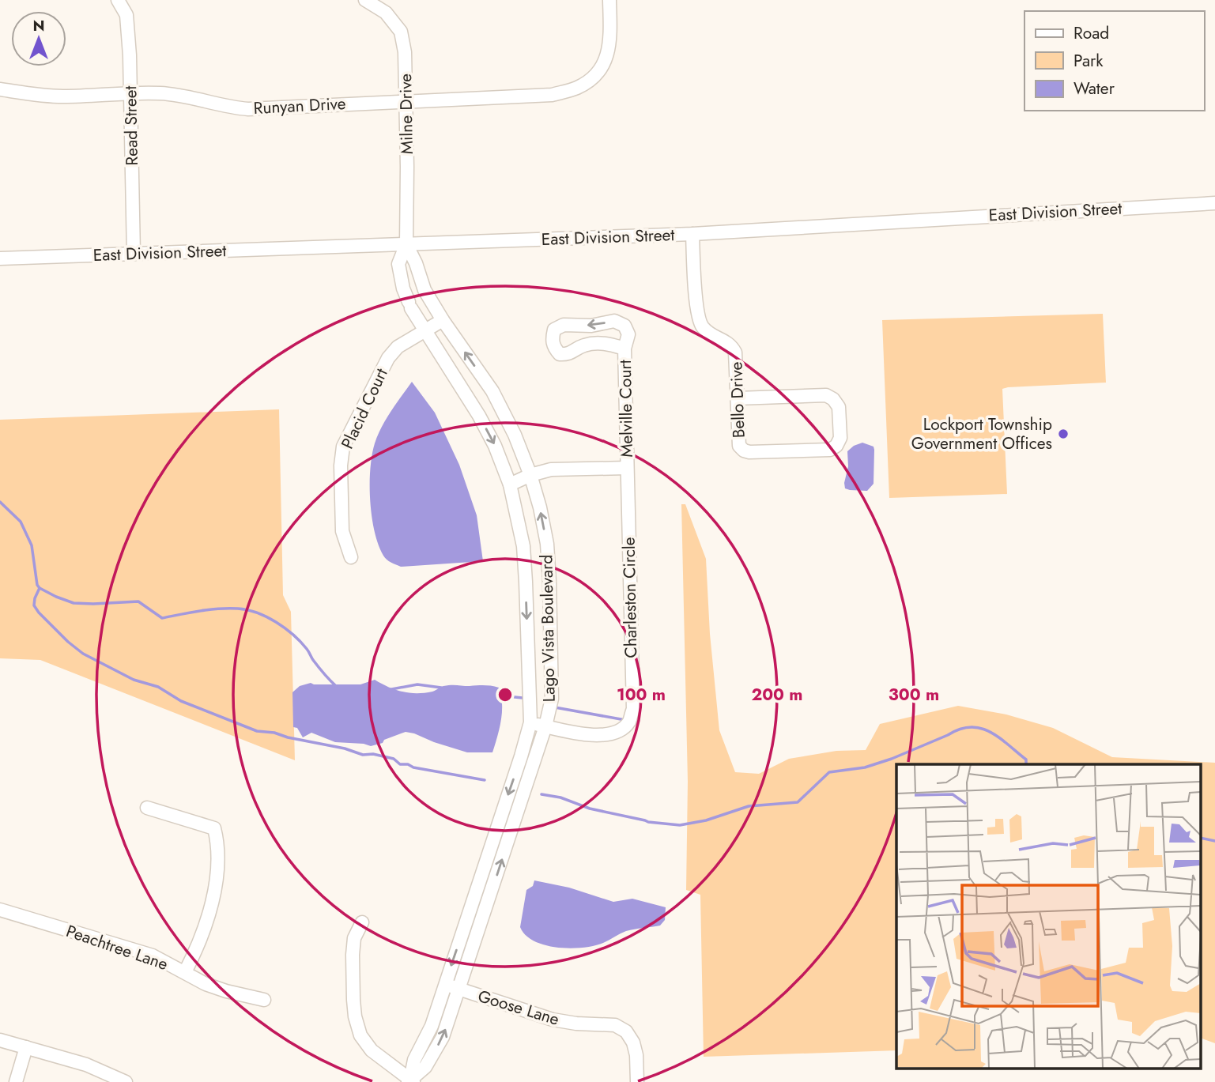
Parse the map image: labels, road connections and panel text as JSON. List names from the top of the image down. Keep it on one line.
{"streets":{"street":["Runyan Drive","Milne Drive","Read Street","East Division Street","Bello Drive","Placid Court","Melville Court","Charleston Circle","Lago Vista Boulevard","Peachtree Lane","Goose Lane"]},"crossings":[["Runyan Drive","Milne Drive"],["Runyan Drive","Read Street"],["Milne Drive","East Division Street"],["Milne Drive","Lago Vista Boulevard"],["Read Street","East Division Street"],["East Division Street","Bello Drive"],["East Division Street","Lago Vista Boulevard"],["Placid Court","Lago Vista Boulevard"],["Melville Court","Charleston Circle"],["Charleston Circle","Lago Vista Boulevard"],["Lago Vista Boulevard","Goose Lane"]],"places":["Lockport Township Government Offices"],"legend":["Road","Park","Water"],"north":"top","rings":["100 m","200 m","300 m"]}
